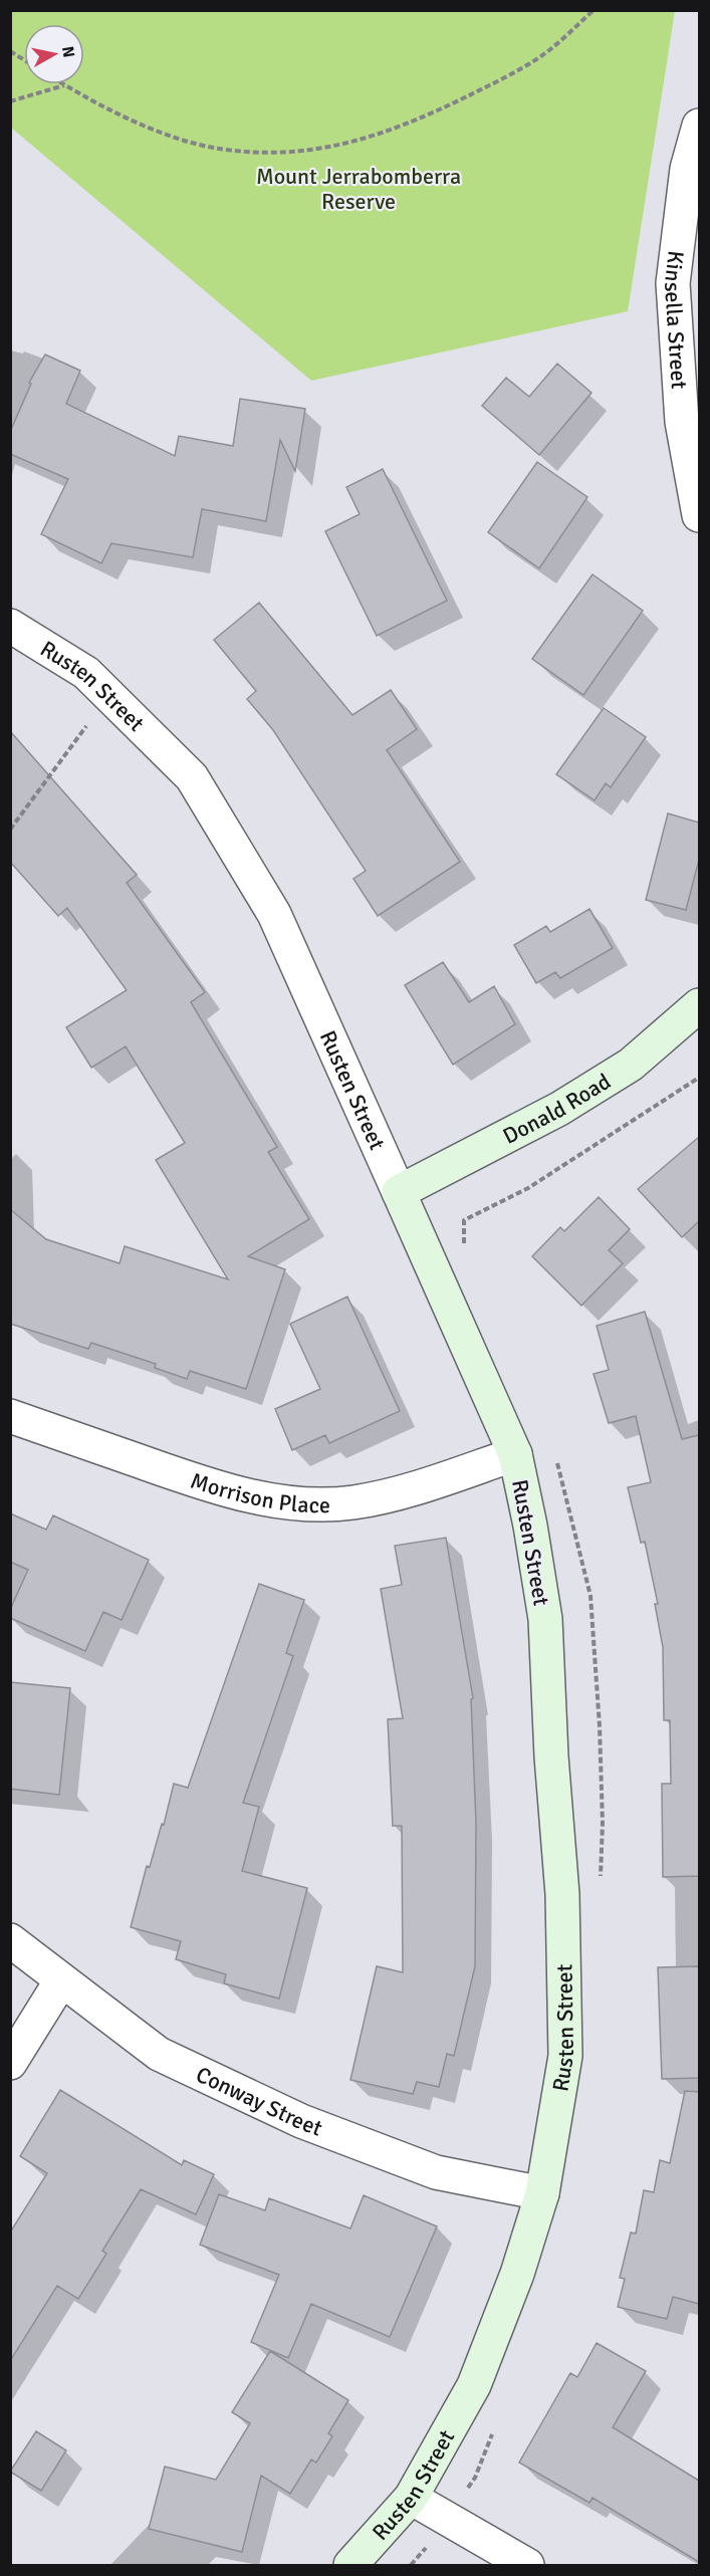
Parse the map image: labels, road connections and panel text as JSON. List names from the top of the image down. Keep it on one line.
{"streets":{"street":["Kinsella Street","Rusten Street","Donald Road","Morrison Place","Conway Street"]},"crossings":[["Rusten Street","Donald Road"],["Rusten Street","Morrison Place"],["Rusten Street","Conway Street"]],"parks":["Mount Jerrabomberra Reserve"],"north":"right"}
